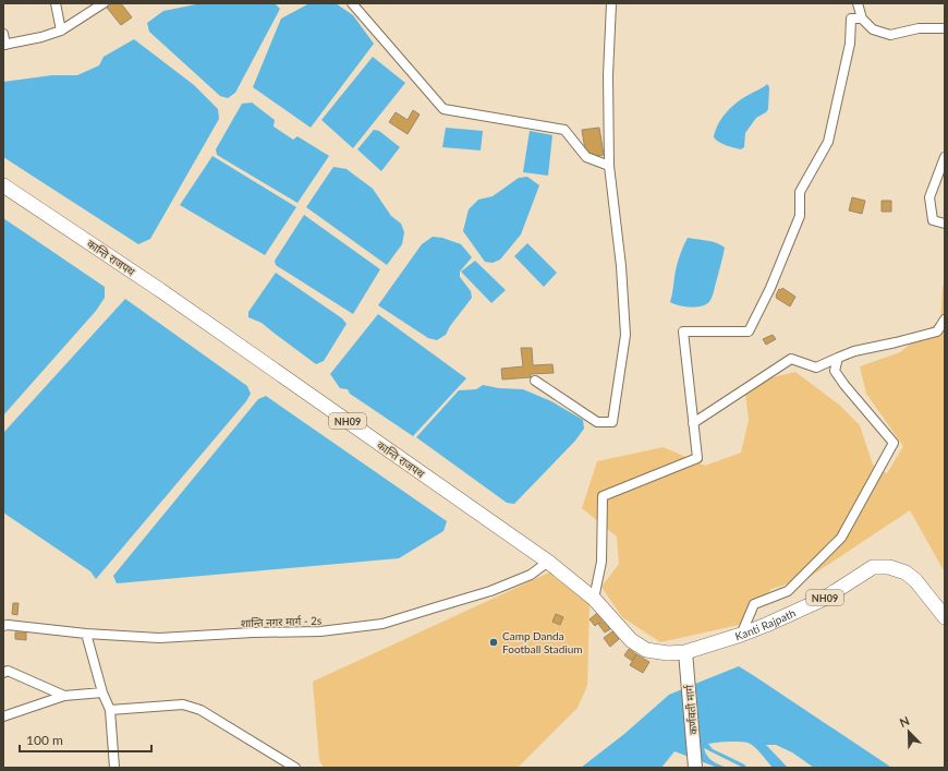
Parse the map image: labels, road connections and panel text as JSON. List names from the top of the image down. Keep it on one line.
{"streets":{"main road":["कान्ति राजपथ","NH09","Kanti Rajpath","कर्णवती मार्ग"],"street":["शान्ति नगर मार्ग - 2s"]},"crossings":[["कान्ति राजपथ","शान्ति नगर मार्ग - 2s"],["कान्ति राजपथ","Kanti Rajpath"],["कान्ति राजपथ","कर्णवती मार्ग"],["Kanti Rajpath","कर्णवती मार्ग"]],"places":["Camp Danda Football Stadium"],"scale_bar":"100 m","north":"top left"}
